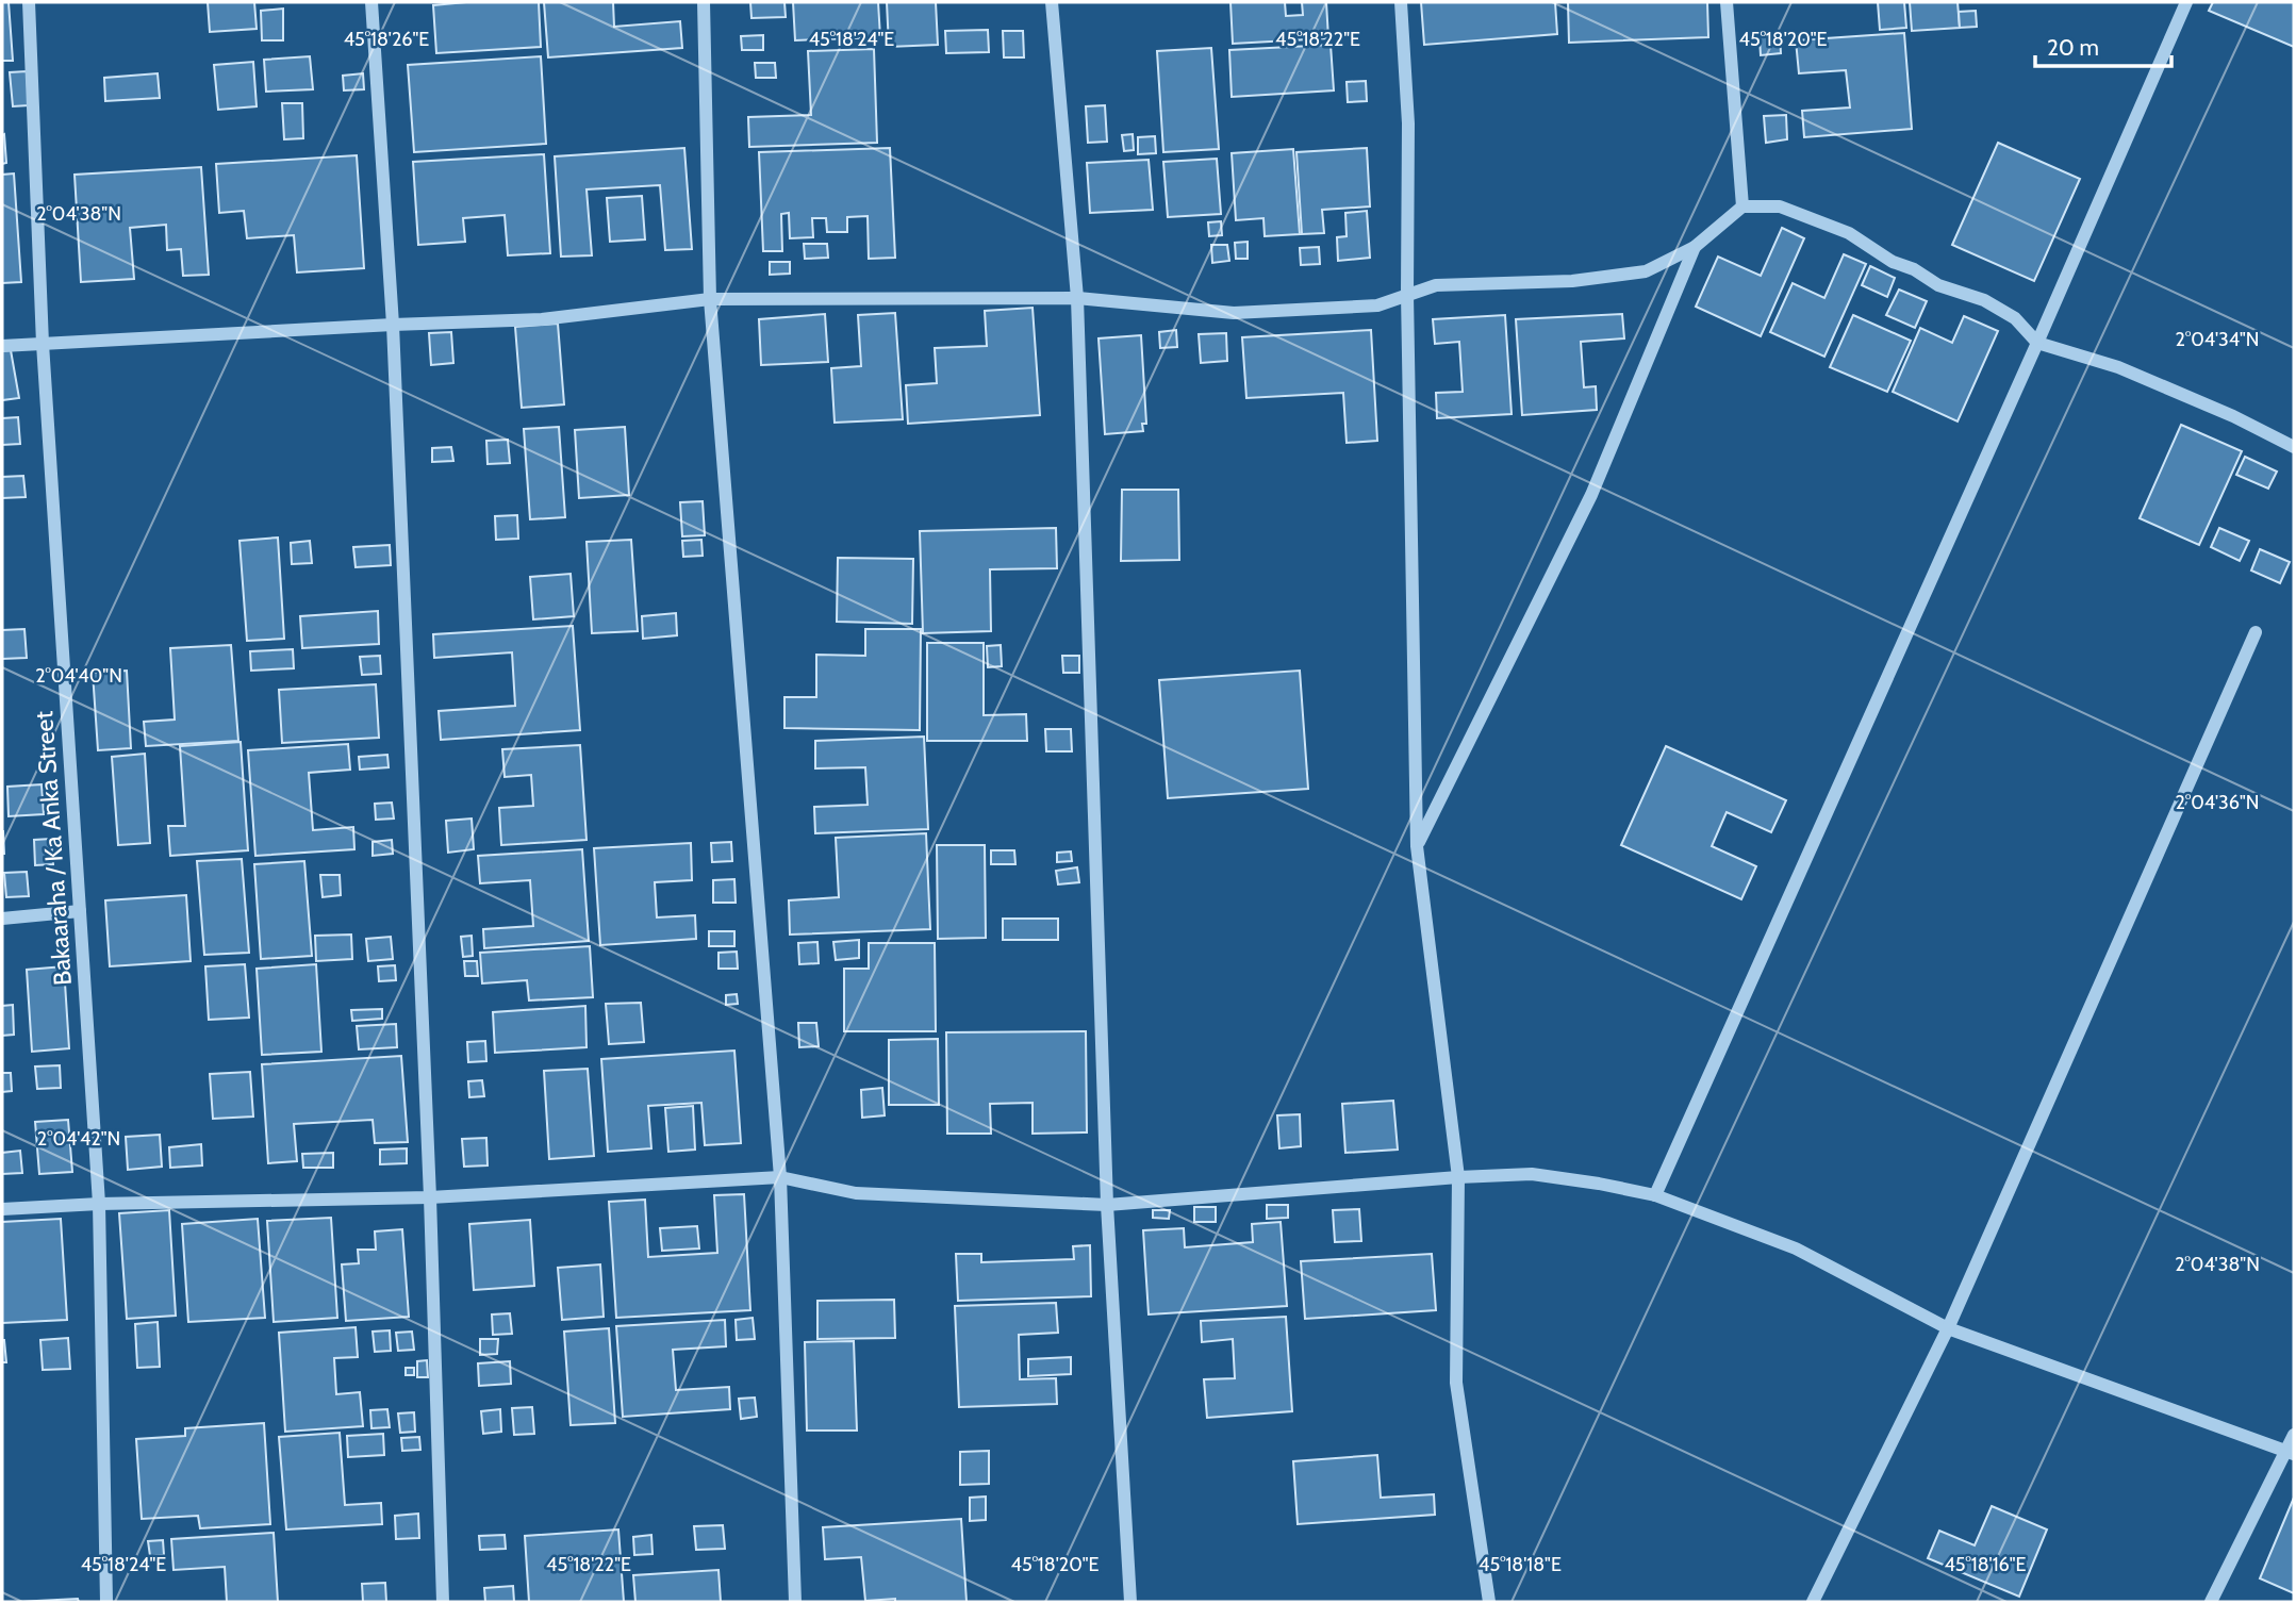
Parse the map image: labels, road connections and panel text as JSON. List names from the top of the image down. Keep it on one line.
{"streets":{"street":["Bakaaraha / Ka Anka Street"]},"scale_bar":"20 m","coordinates":["45°18'26\"E","45°18'24\"E","45°18'20\"E","45°18'22\"E","2°04'38\"N","2°04'34\"N","2°04'40\"N","2°04'36\"N","2°04'42\"N","45°18'18\"E","45°18'16\"E"]}
